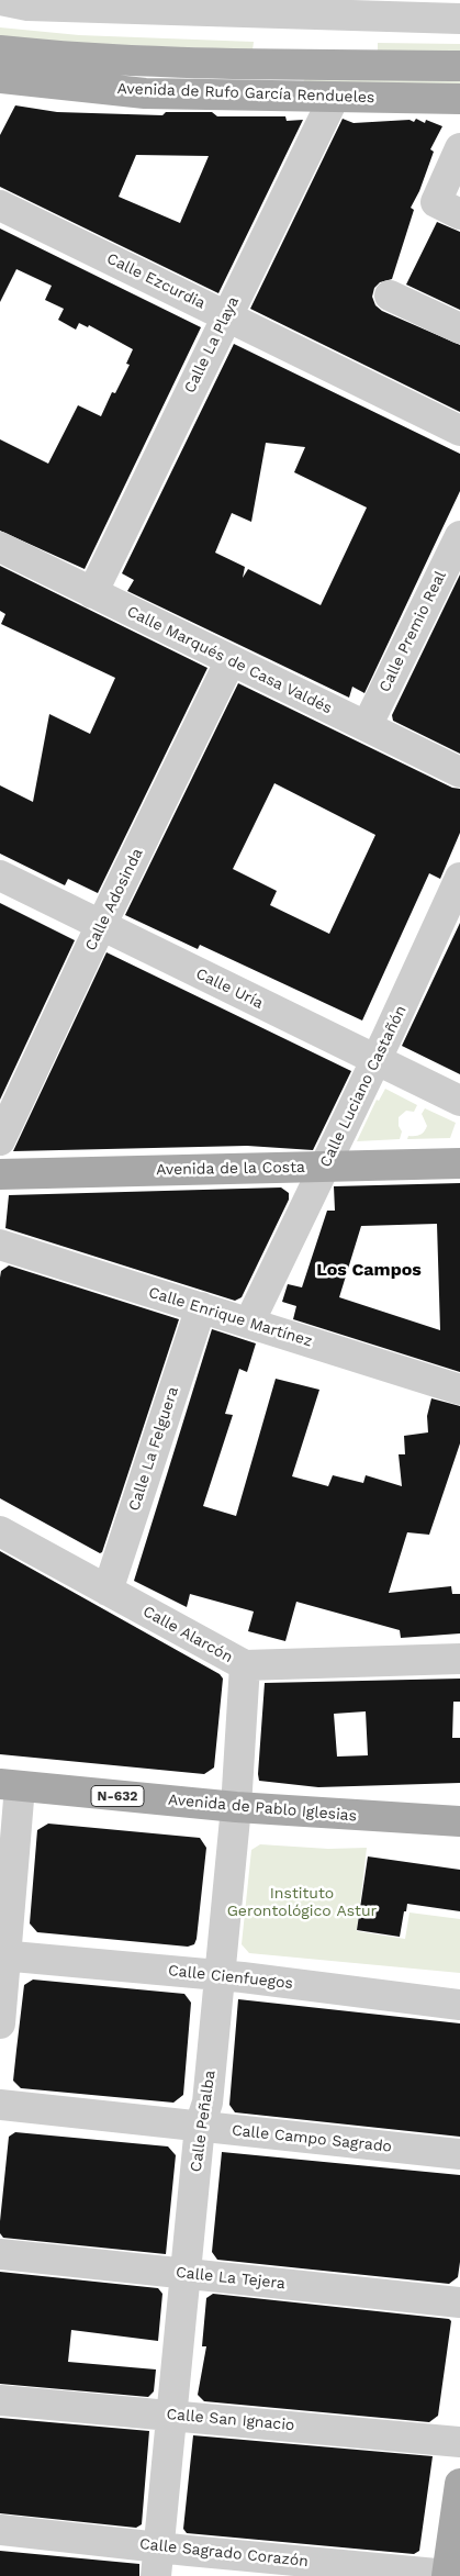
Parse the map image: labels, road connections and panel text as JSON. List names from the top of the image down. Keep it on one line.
{"streets":{"main road":["Avenida de Rufo García Rendueles","Avenida de la Costa","N-632","Avenida de Pablo Iglesias"],"street":["Calle Ezcurdia","Calle La Playa","Calle Premio Real","Calle Marqués de Casa Valdés","Calle Adosinda","Calle Uría","Calle Luciano Castañón","Calle Enrique Martínez","Calle La Felguera","Calle Alarcón","Calle Cienfuegos","Calle Peñalba","Calle Campo Sagrado","Calle La Tejera","Calle San Ignacio","Calle Sagrado Corazón"]},"crossings":[["Avenida de Rufo García Rendueles","Calle La Playa"],["Calle Ezcurdia","Calle La Playa"],["Calle La Playa","Calle Marqués de Casa Valdés"],["Calle Premio Real","Calle Marqués de Casa Valdés"],["Calle Marqués de Casa Valdés","Calle Adosinda"],["Calle Adosinda","Calle Uría"],["Calle Uría","Calle Luciano Castañón"],["Calle Luciano Castañón","Avenida de la Costa"],["Calle Luciano Castañón","Calle Enrique Martínez"],["Calle Enrique Martínez","Calle La Felguera"],["Calle La Felguera","Calle Alarcón"],["Calle Alarcón","Calle Peñalba"],["Avenida de Pablo Iglesias","Calle Peñalba"],["Calle Cienfuegos","Calle Peñalba"],["Calle Peñalba","Calle Campo Sagrado"],["Calle Peñalba","Calle La Tejera"],["Calle Peñalba","Calle San Ignacio"],["Calle Peñalba","Calle Sagrado Corazón"]],"districts":["Los Campos"],"parks":["Instituto Gerontológico Astur"]}
